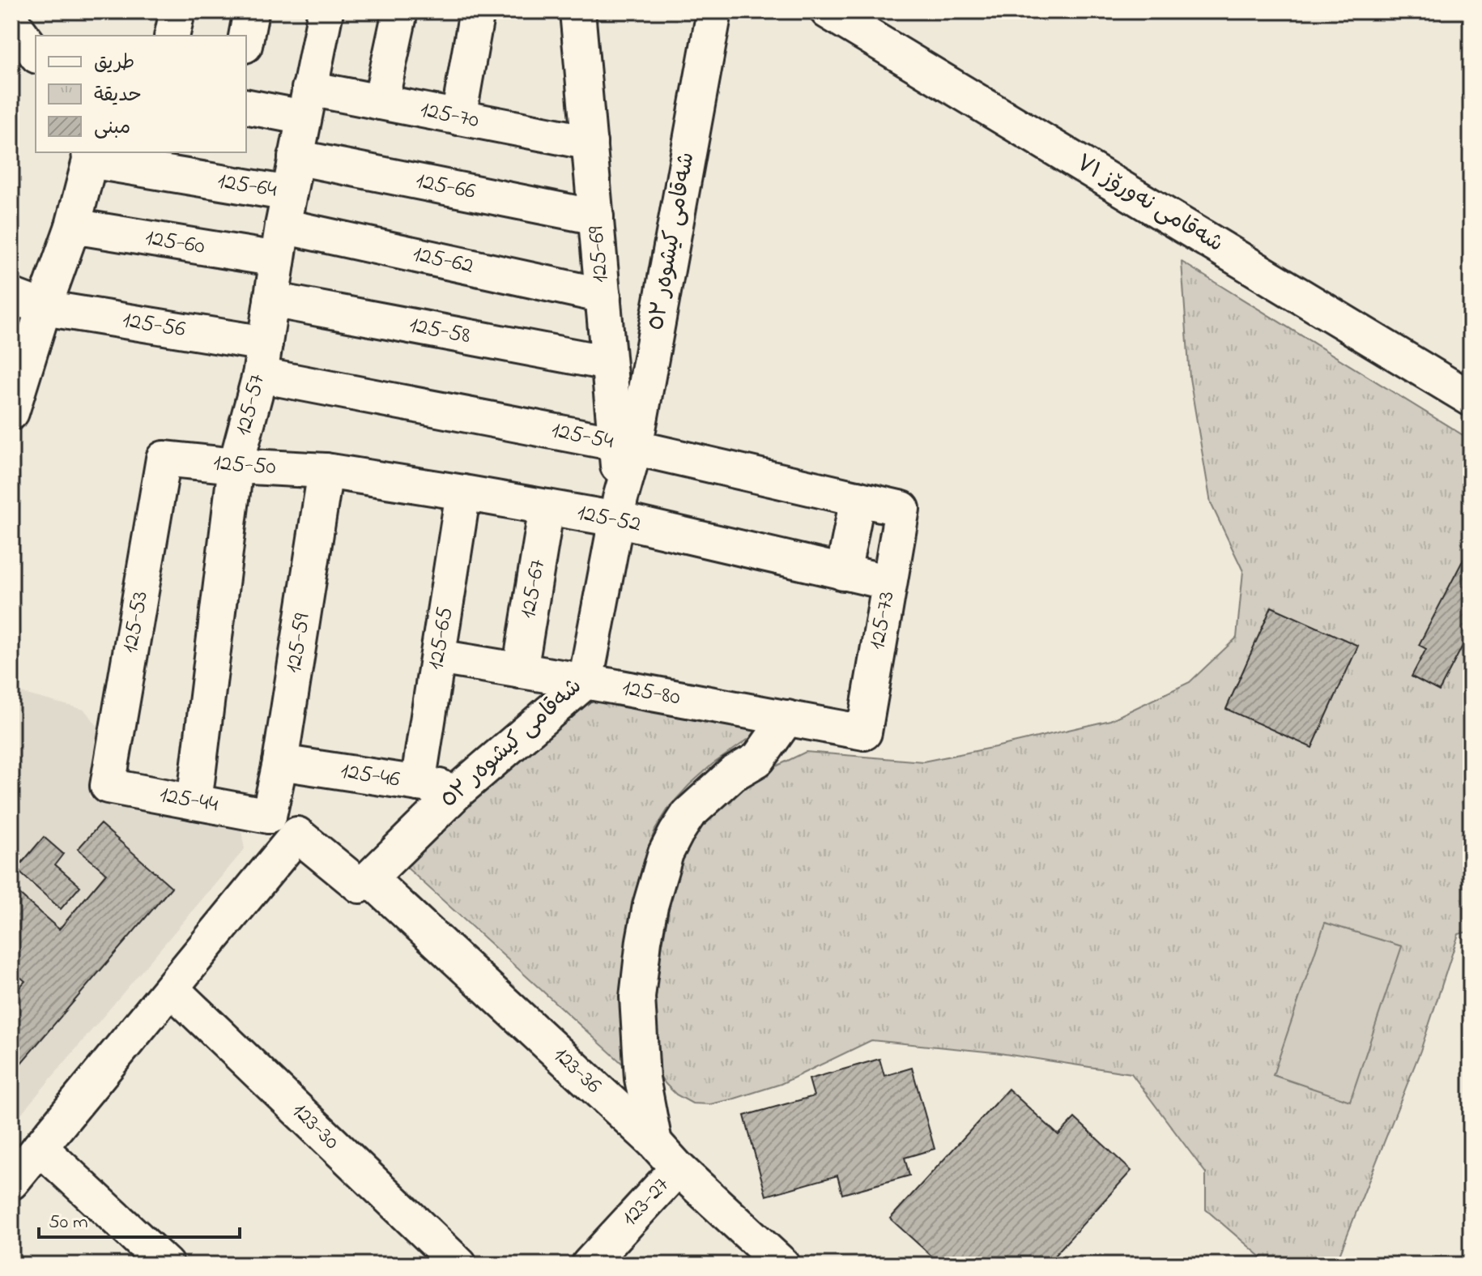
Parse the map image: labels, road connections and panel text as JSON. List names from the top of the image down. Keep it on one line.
{"streets":{"street":["125-70","125-64","125-66","شەقامی نەورۆز ٧١","شەقامی کیشوەر ٥٣","125-60","125-69","125-62","125-56","125-58","125-57","125-54","125-50","125-52","125-67","125-73","125-53","125-65","125-59","125-80","125-46","125-44","123-36","123-30","123-27"]},"crossings":[["125-70","125-69"],["125-70","125-57"],["125-64","125-62"],["125-64","125-57"],["125-66","125-69"],["125-66","125-57"],["شەقامی کیشوەر ٥٣","125-69"],["شەقامی کیشوەر ٥٣","125-54"],["شەقامی کیشوەر ٥٣","125-52"],["شەقامی کیشوەر ٥٣","125-80"],["شەقامی کیشوەر ٥٣","125-46"],["شەقامی کیشوەر ٥٣","123-36"],["125-60","125-57"],["125-69","125-62"],["125-69","125-58"],["125-69","125-54"],["125-69","125-52"],["125-62","125-57"],["125-56","125-57"],["125-56","125-54"],["125-58","125-57"],["125-57","125-54"],["125-57","125-50"],["125-57","125-44"],["125-54","125-73"],["125-50","125-52"],["125-50","125-53"],["125-50","125-59"],["125-52","125-67"],["125-52","125-73"],["125-52","125-65"],["125-52","125-59"],["125-67","125-80"],["125-73","125-80"],["125-53","125-44"],["125-65","125-80"],["125-65","125-46"],["125-59","125-46"],["125-59","125-44"],["123-36","123-27"]],"legend":["طريق","حديقة","مبنى"],"scale_bar":"50 m"}
